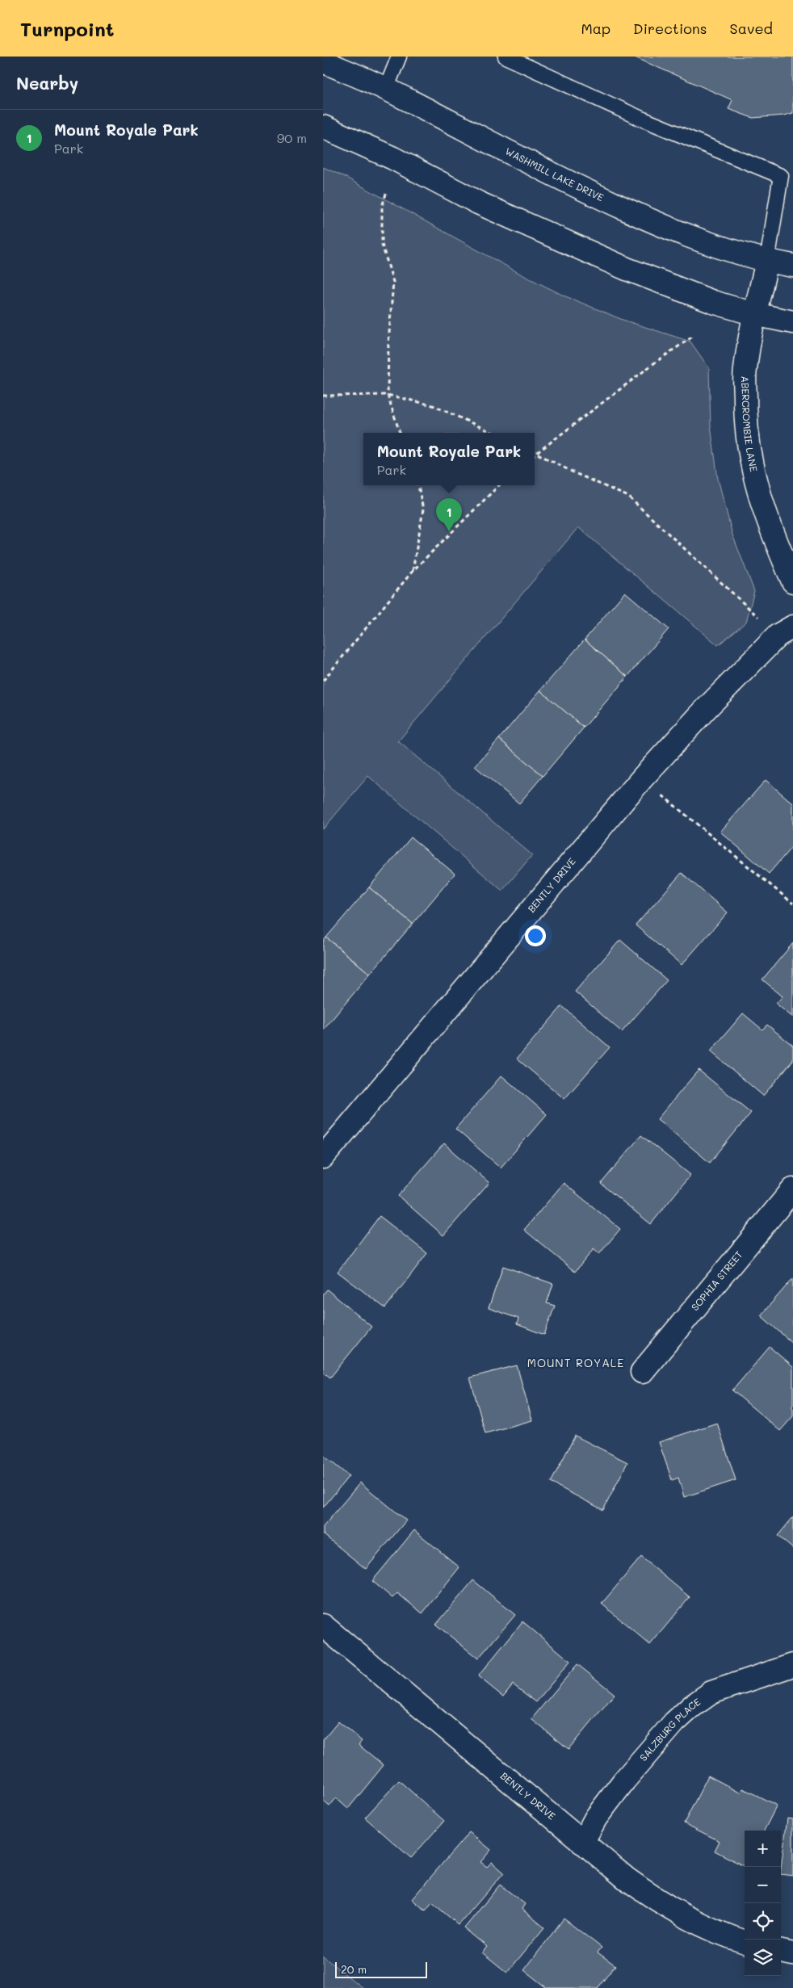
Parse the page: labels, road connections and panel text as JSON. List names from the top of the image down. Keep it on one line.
{"streets":{"street":["WASHMILL LAKE DRIVE","ABERCROMBIE LANE","BENTLY DRIVE","SOPHIA STREET","SALZBURG PLACE"]},"crossings":[["WASHMILL LAKE DRIVE","ABERCROMBIE LANE"],["BENTLY DRIVE","SALZBURG PLACE"]],"districts":["MOUNT ROYALE"],"scale_bar":"20 m","page":{"header":"Turnpoint","nav":["Map","Directions","Saved"],"heading":"Nearby","list":[{"mark":"1","name":"Mount Royale Park","note":"Park","value":"90 m"}],"popup":["Mount Royale Park","Park"],"pins":"1","map_buttons":["+","−"],"scale":"20 m"}}
